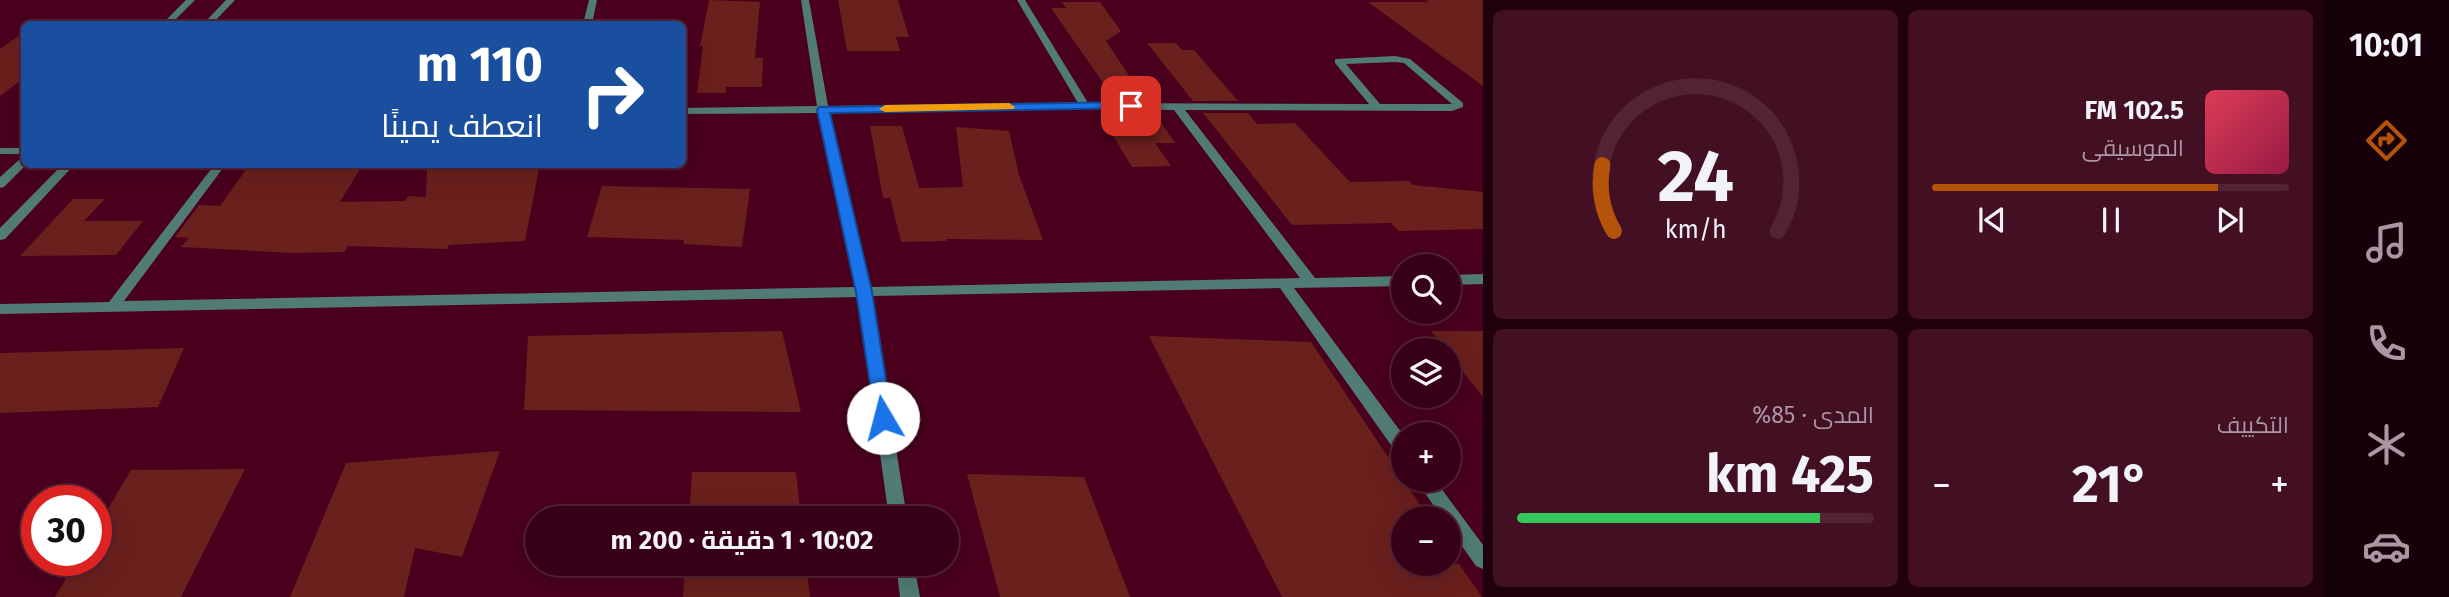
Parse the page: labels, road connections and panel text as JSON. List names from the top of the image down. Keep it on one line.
{"page":{"tabs":"10:01","turn":["110 m","انعطف يمينًا"],"song":["102.5 FM","الموسيقى"],"map_buttons":["+","−"],"tile":["التكييف",["المدى · 85%","425 km"]],"heat":["−","21°","+"],"limit":"30","trip":"10:02 · 1 دقيقة · 200 m","gauge":["24","km/h"]}}
